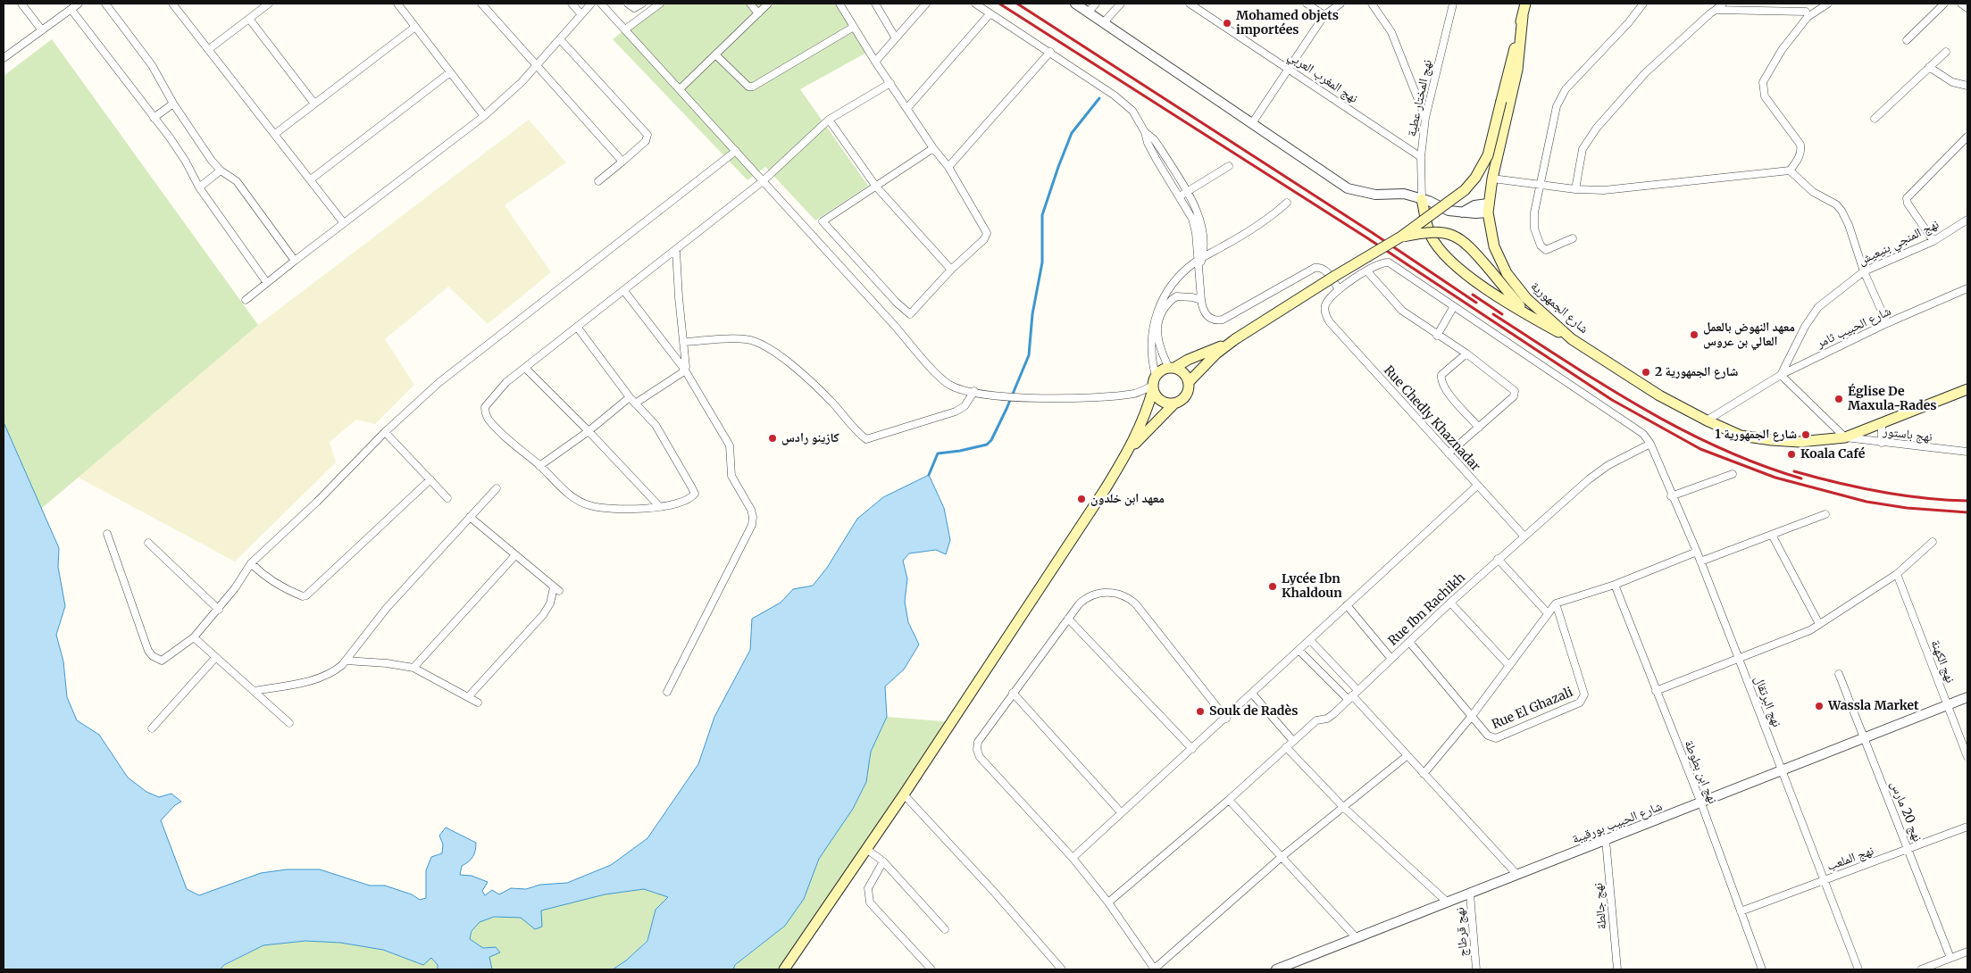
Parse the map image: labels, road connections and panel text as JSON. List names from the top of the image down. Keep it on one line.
{"streets":{"main road":["شارع الجمهورية"],"street":["نهج المغرب العربي","نهج المختار عطية","نهج المنجي بنيعيش","شارع الحبيب ثامر","Rue Chedly Khaznadar","نهج باستور","Rue Ibn Rachikh","نهج الكهنة","نهج البرتقال","Rue El Ghazali","نهج ابن بطوطة","نهج 20 مارس","شارع الحبيب بورقيبة","نهج الملعب","نهج جالطة","نهج قرطاج"]},"crossings":[["نهج المغرب العربي","نهج المختار عطية"],["نهج المنجي بنيعيش","شارع الحبيب ثامر"],["شارع الجمهورية","شارع الحبيب ثامر"],["شارع الجمهورية","نهج باستور"],["Rue Chedly Khaznadar","Rue Ibn Rachikh"],["Rue Ibn Rachikh","نهج البرتقال"],["Rue Ibn Rachikh","Rue El Ghazali"],["نهج الكهنة","شارع الحبيب بورقيبة"],["نهج البرتقال","شارع الحبيب بورقيبة"],["نهج البرتقال","نهج الملعب"],["نهج ابن بطوطة","شارع الحبيب بورقيبة"],["نهج ابن بطوطة","نهج الملعب"],["نهج 20 مارس","شارع الحبيب بورقيبة"],["نهج 20 مارس","نهج الملعب"],["شارع الحبيب بورقيبة","نهج جالطة"],["شارع الحبيب بورقيبة","نهج قرطاج"]],"places":["Mohamed objets importées","معهد النهوض بالعمل العالي بن عروس","شارع الجمهورية 2","Église De Maxula-Rades","شارع الجمهورية 1","كازينو رادس","Koala Café","معهد ابن خلدون","Lycée Ibn Khaldoun","Wassla Market","Souk de Radès"]}
